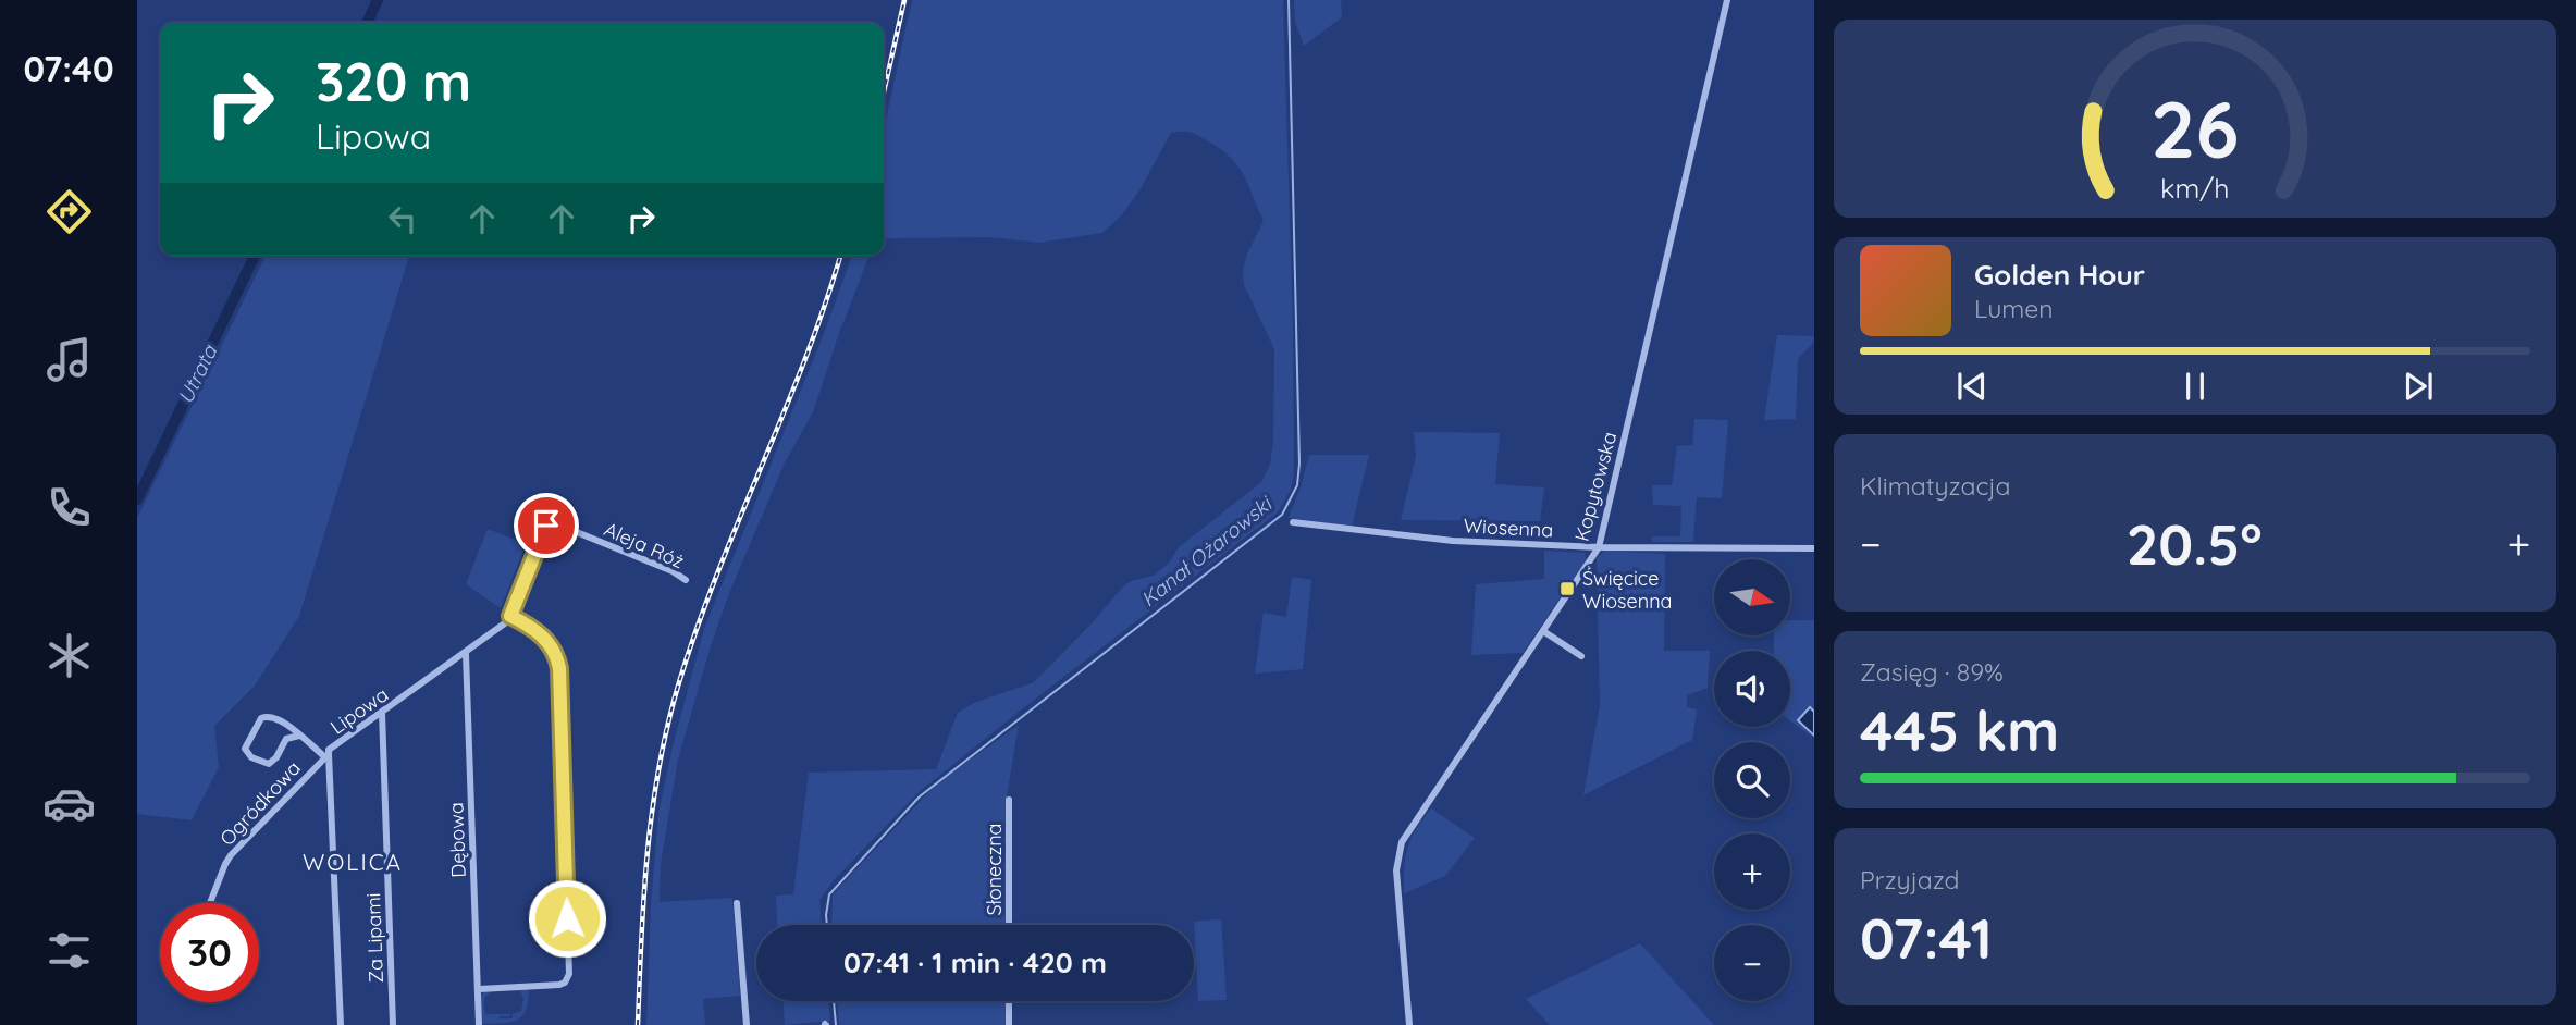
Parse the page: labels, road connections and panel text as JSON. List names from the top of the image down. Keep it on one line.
{"streets":{"street":["Kopytowska","Wiosenna","Aleja Róż","Lipowa","Ogródkowa","Dębowa","Słoneczna","Za Lipami"]},"crossings":[["Kopytowska","Wiosenna"],["Aleja Róż","Lipowa"],["Lipowa","Ogródkowa"],["Lipowa","Dębowa"],["Lipowa","Za Lipami"]],"districts":["WOLICA"],"water":["Utrata","Kanał Ożarowski"],"places":{"transit":["Święcice Wiosenna"]},"north":"right","page":{"tabs":"07:40","turn":["320 m","Lipowa"],"song":["Golden Hour","Lumen"],"tile":["Klimatyzacja",["Zasięg · 89%","445 km"],["Przyjazd","07:41"]],"heat":["−","20.5°","+"],"map_buttons":["+","−"],"limit":"30","trip":"07:41 · 1 min · 420 m","gauge":["26","km/h"]}}
